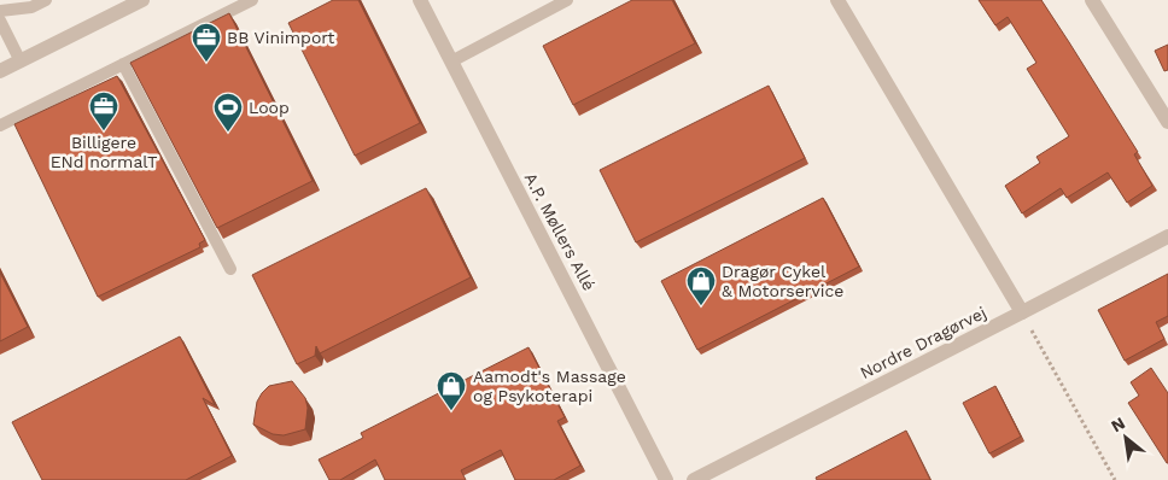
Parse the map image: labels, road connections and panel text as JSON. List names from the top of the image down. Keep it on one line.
{"streets":{"street":["A.P. Møllers Allé","Nordre Dragørvej"]},"places":{"office":["BB Vinimport","Billigere ENd normalT"],"sports":["Loop"],"shop":["Dragør Cykel & Motorservice","Aamodt's Massage og Psykoterapi"]},"north":"top left"}
